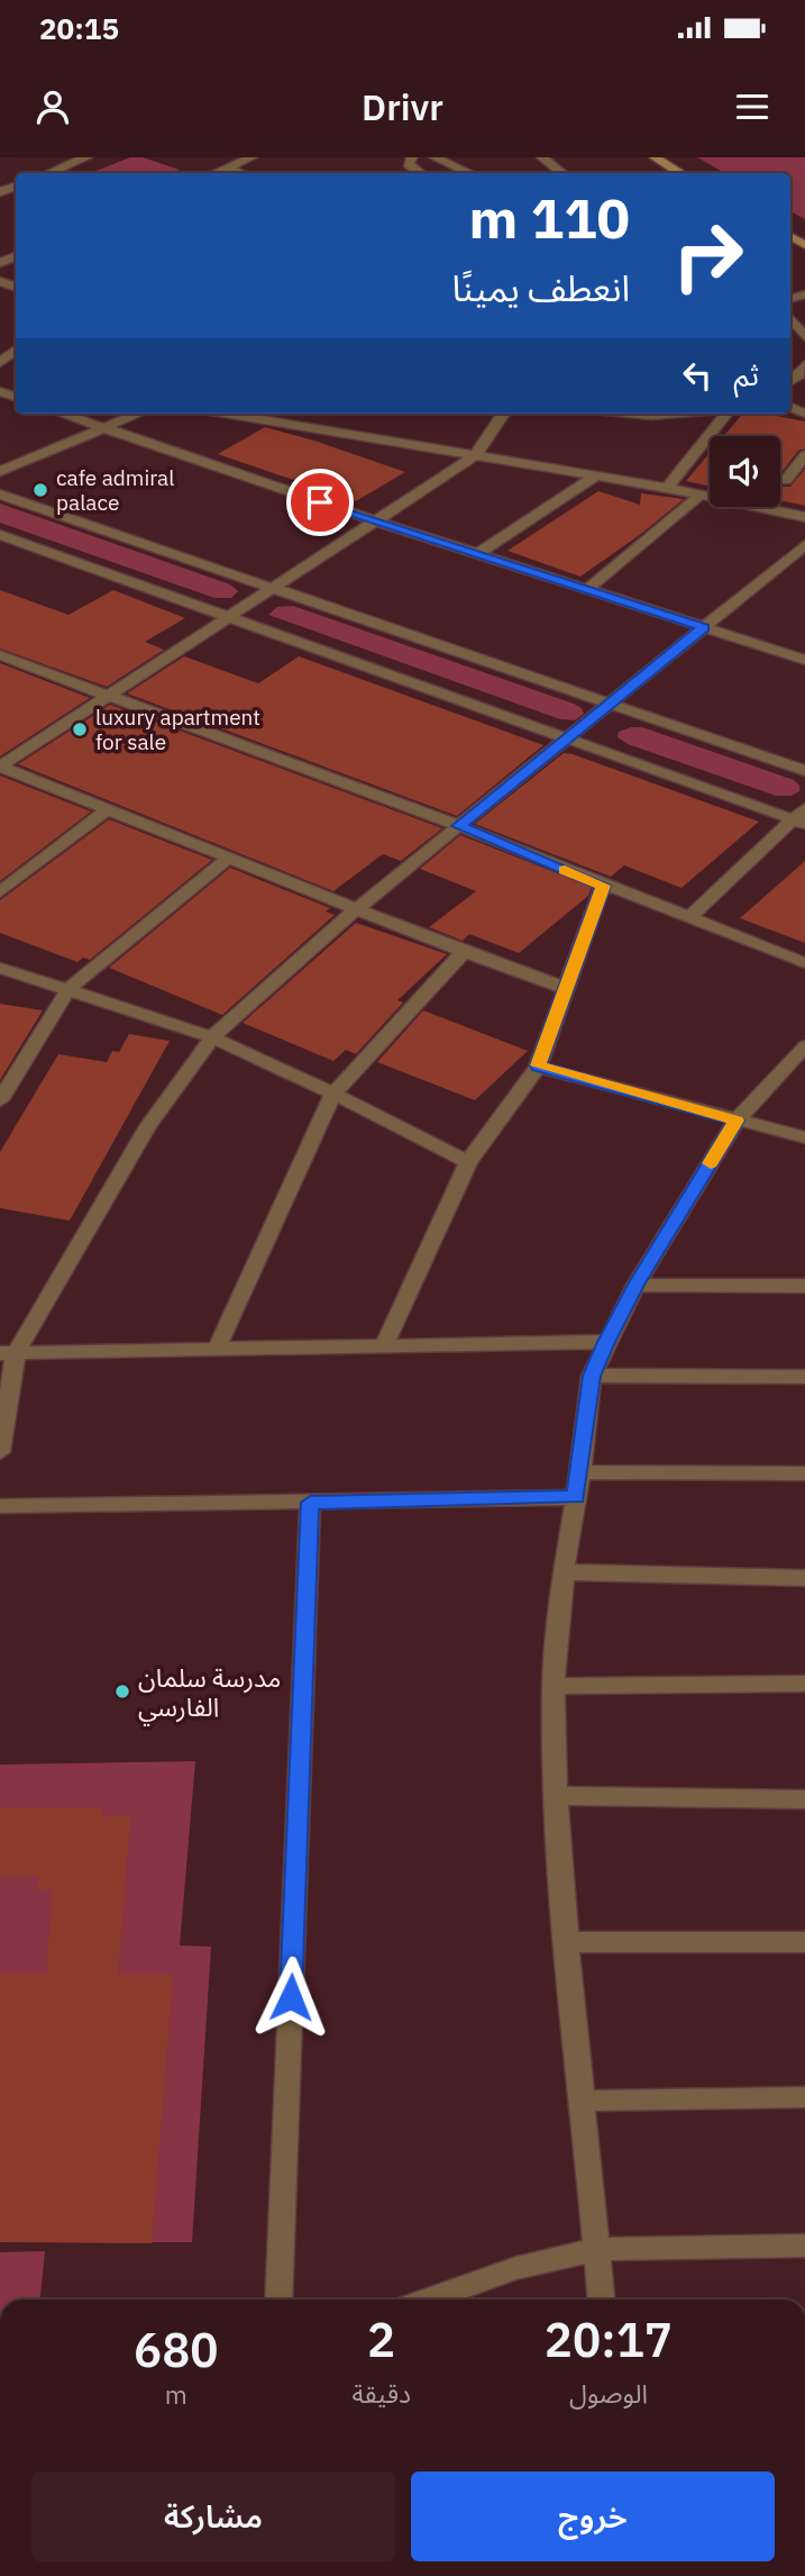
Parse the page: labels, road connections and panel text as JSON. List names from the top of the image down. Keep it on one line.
{"places":["cafe admiral palace","luxury apartment for sale","مدرسة سلمان الفارسي"],"page":{"status":"20:15","header":"Drivr","turn":["110 m","انعطف يمينًا"],"then":"ثم","eta":["20:17","الوصول","2","دقيقة","680","m"],"buttons":["خروج","مشاركة"]}}
